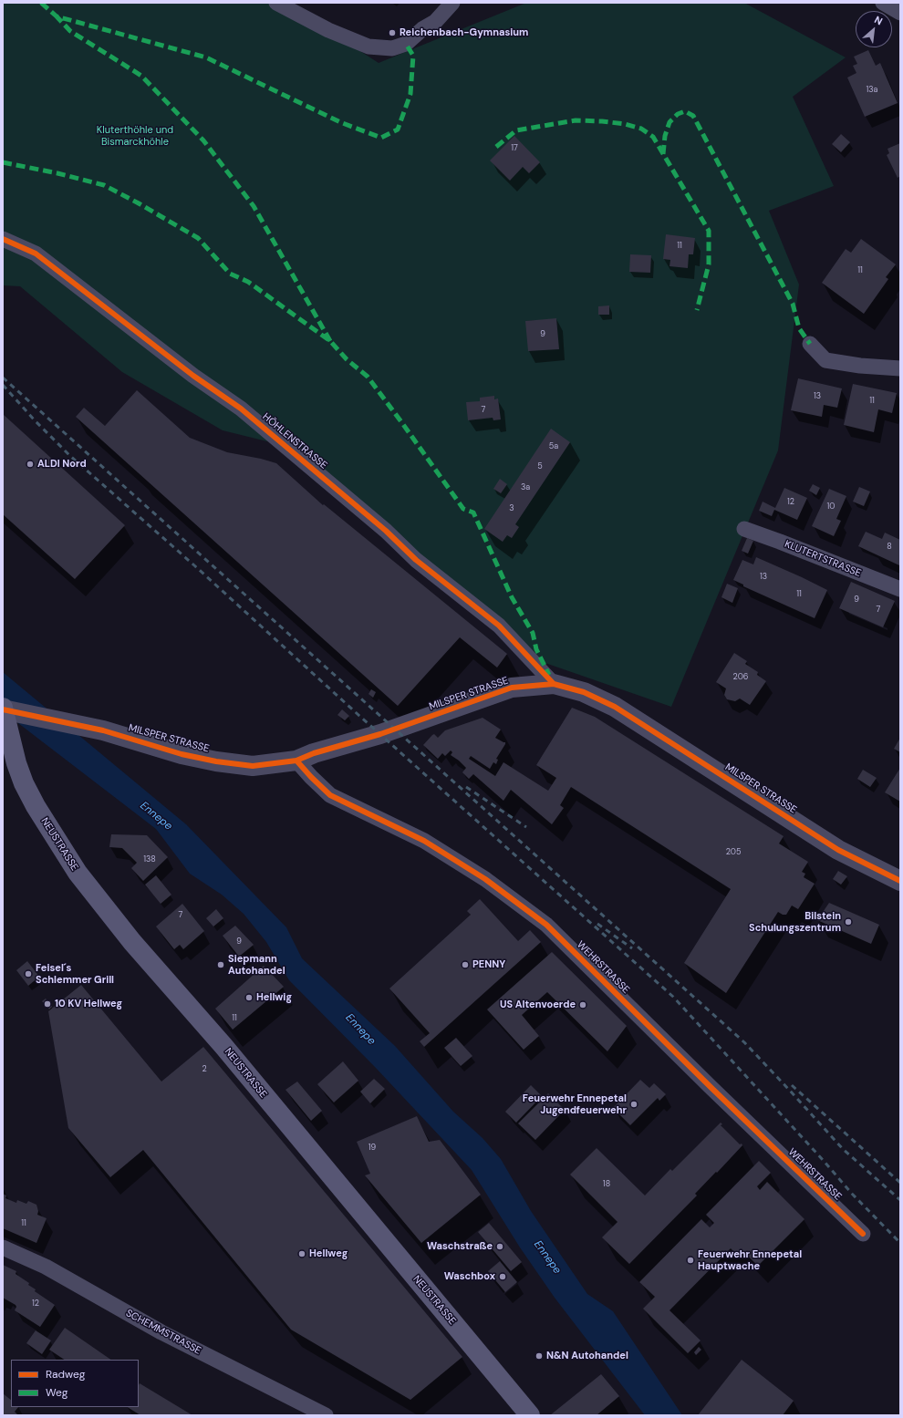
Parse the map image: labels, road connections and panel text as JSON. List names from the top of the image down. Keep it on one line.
{"streets":{"main road":["NEUSTRASSE"],"street":["HÖHLENSTRASSE","KLUTERTSTRASSE","MILSPER STRASSE","WEHRSTRASSE","SCHEMMSTRASSE"]},"crossings":[["HÖHLENSTRASSE","MILSPER STRASSE"],["MILSPER STRASSE","NEUSTRASSE"],["MILSPER STRASSE","WEHRSTRASSE"]],"water":["Ennepe"],"parks":["Kluterthöhle und Bismarckhöhle"],"places":["Reichenbach-Gymnasium","ALDI Nord","Bilstein Schulungszentrum","Siepmann Autohandel","PENNY","Feisel´s Schlemmer Grill","Hellwig","10 KV Hellweg","US Altenvoerde","Feuerwehr Ennepetal Jugendfeuerwehr","Waschstraße","Hellweg","Feuerwehr Ennepetal Hauptwache","Waschbox","N&N Autohandel"],"house_numbers":["13a","17","11","11","9","13","11","7","5a","5","3a","12","10","3","8","13","11","9","7","206","205","138","7","9","11","2","19","18","11","12"],"legend":["Radweg","Weg"],"north":"top right"}
